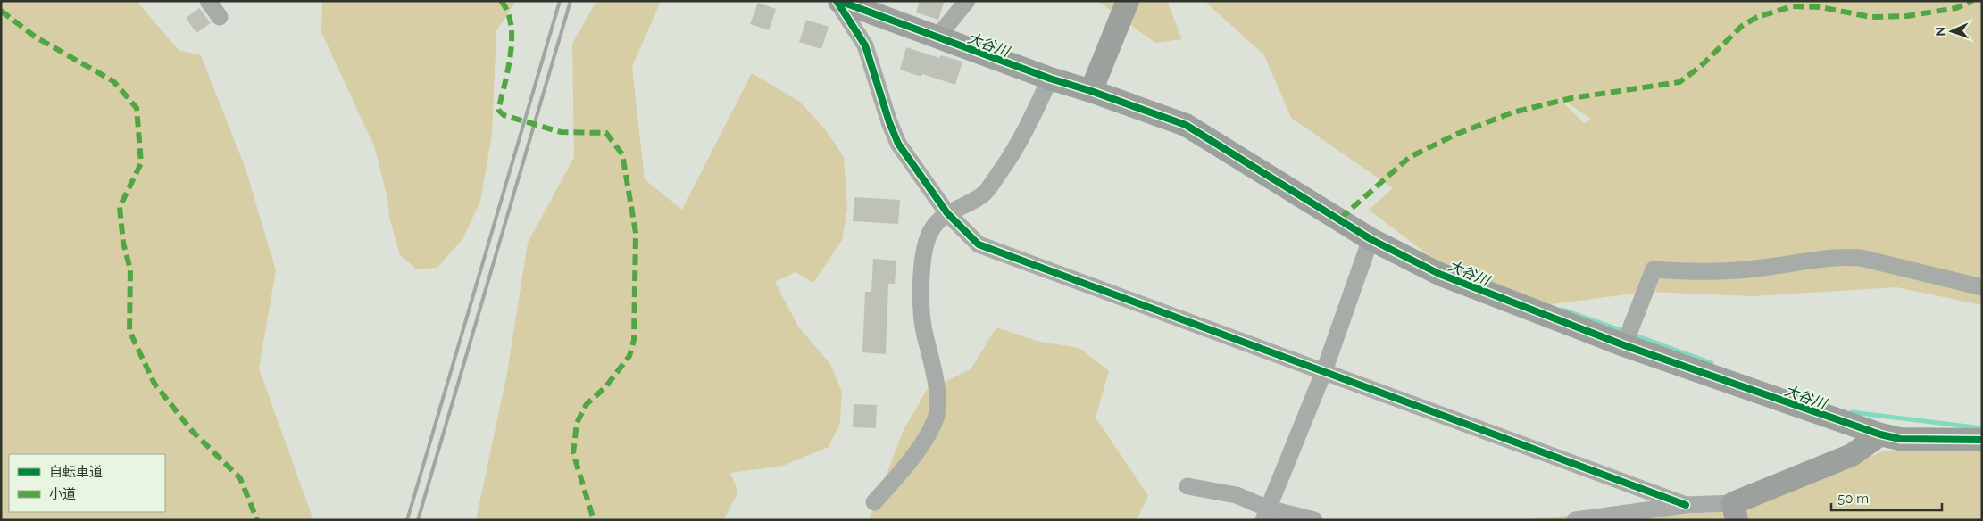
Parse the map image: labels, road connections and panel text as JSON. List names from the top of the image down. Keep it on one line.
{"water":["大谷川"],"legend":["自転車道","小道"],"scale_bar":"50 m","north":"left"}
